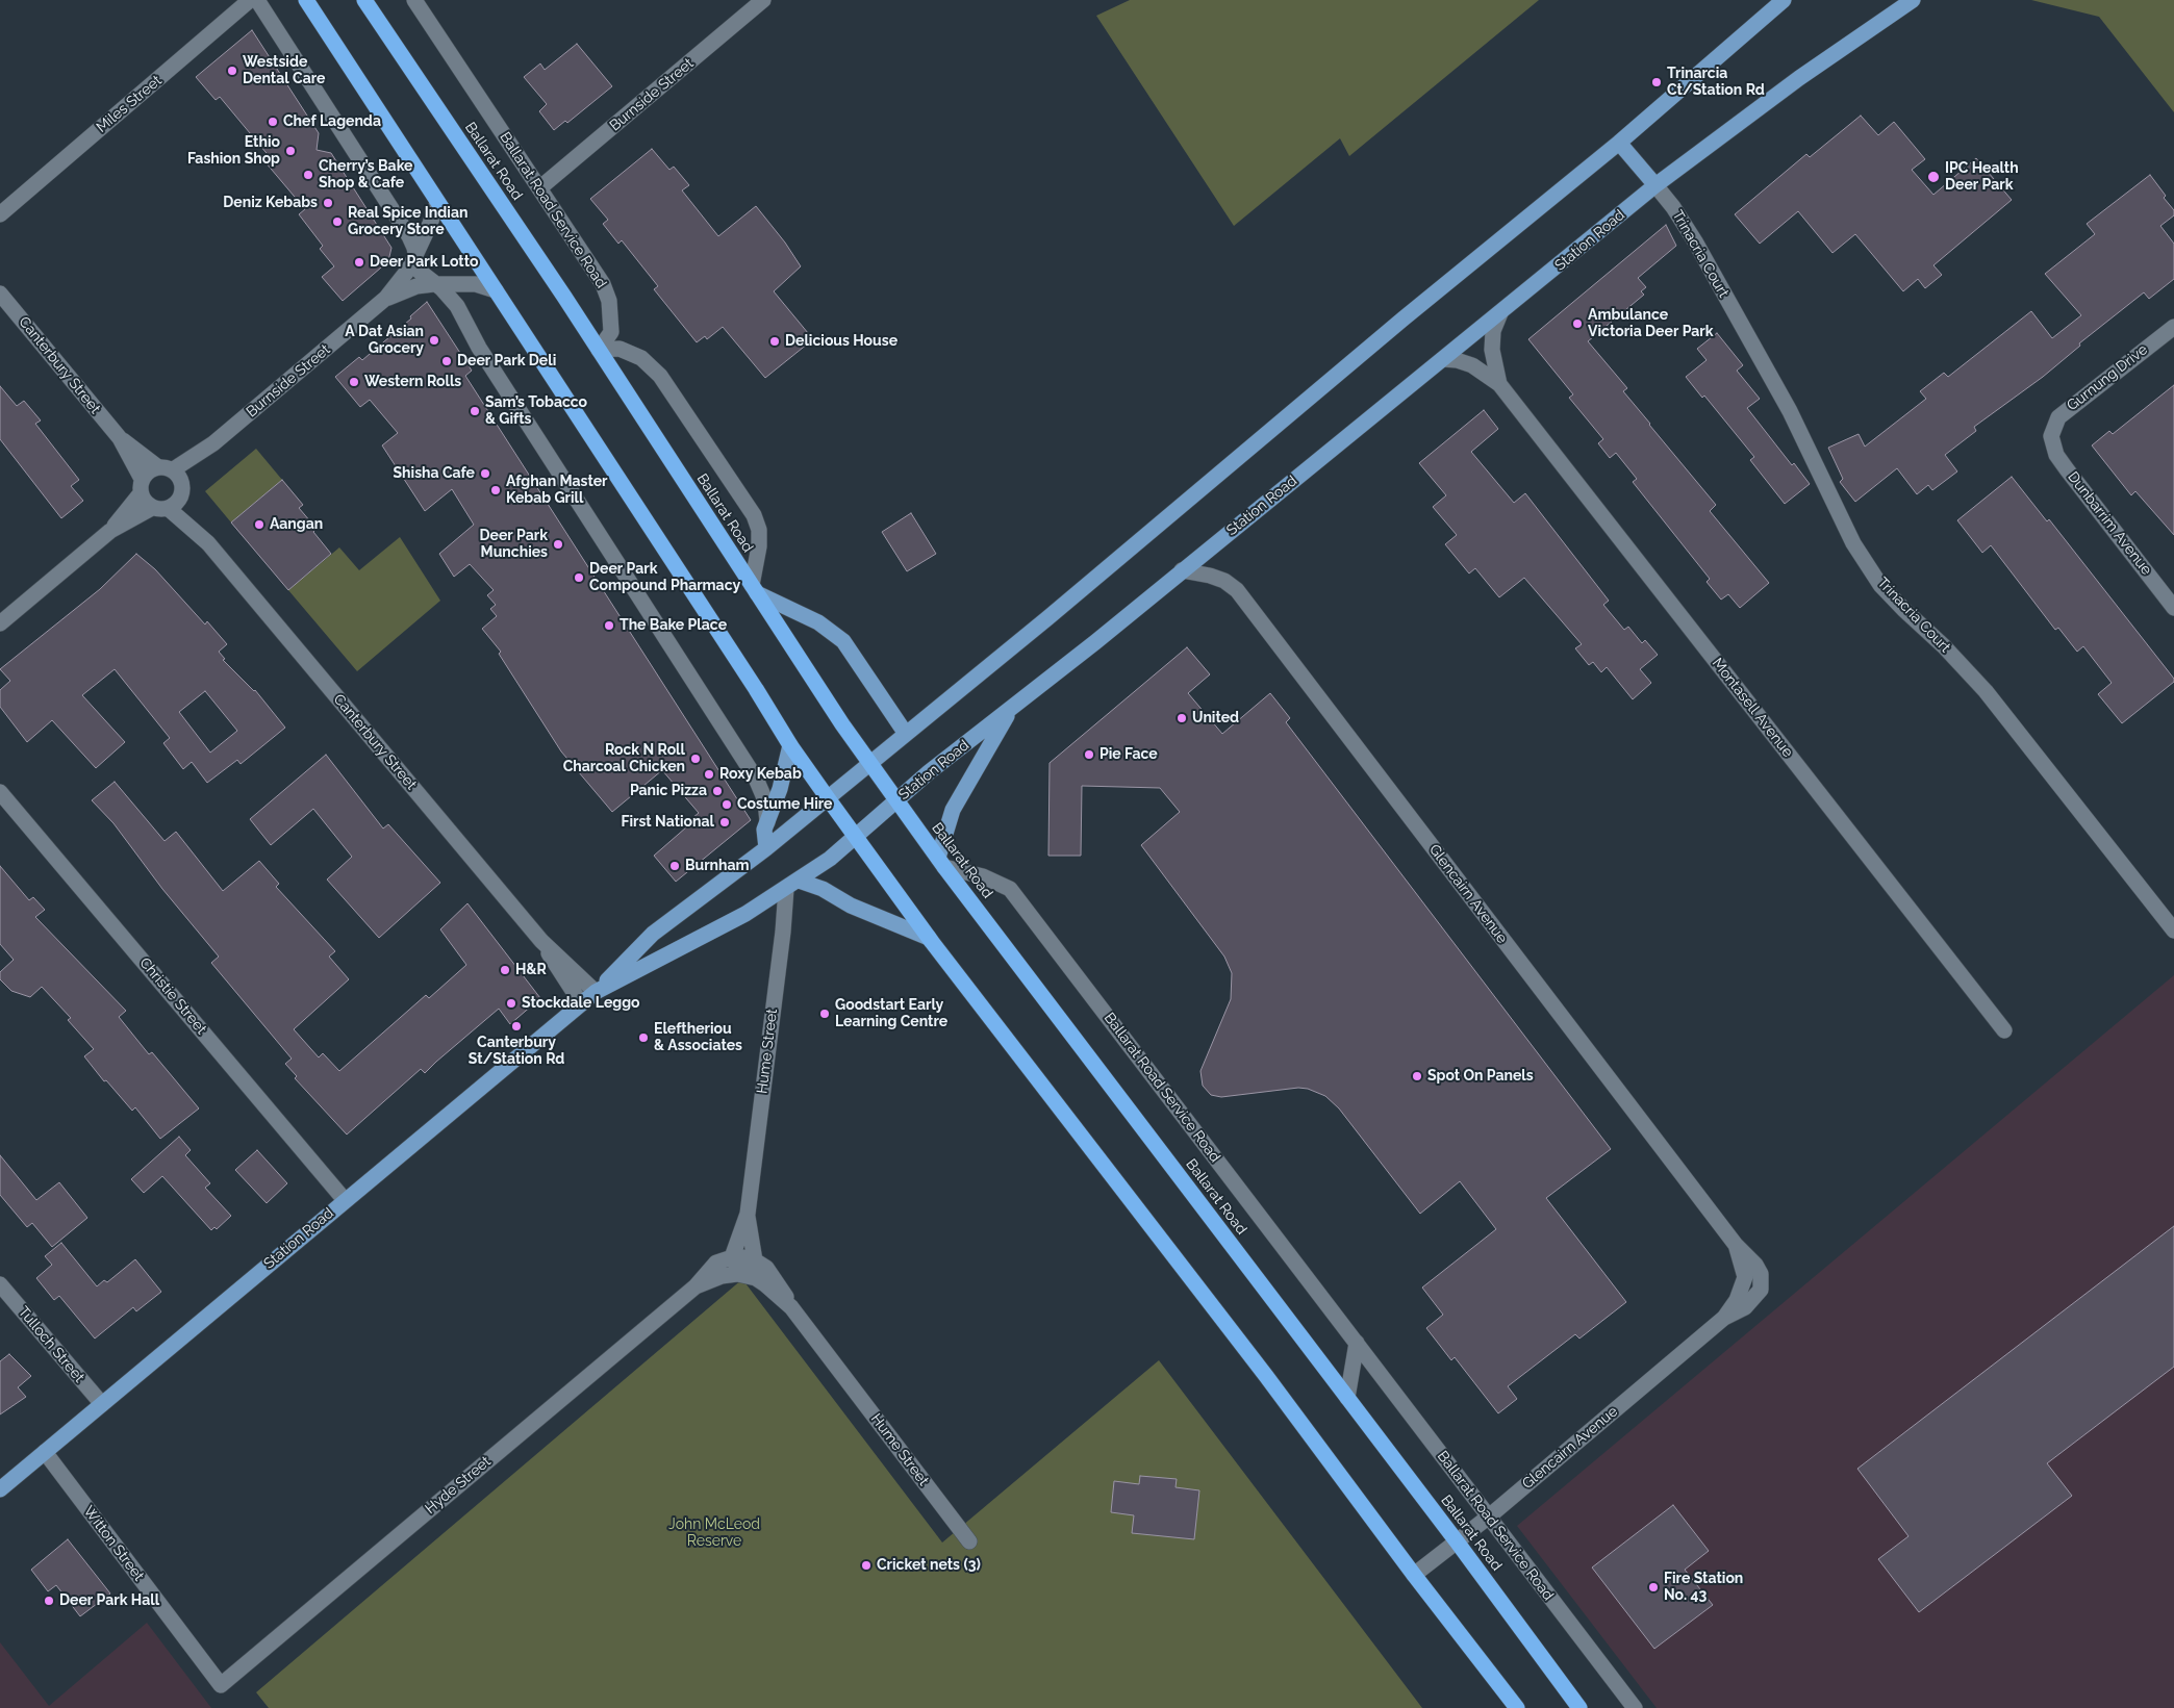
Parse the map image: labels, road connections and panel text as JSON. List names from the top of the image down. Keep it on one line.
{"streets":{"highway":["Ballarat Road"],"main road":["Station Road"],"street":["Burnside Street","Miles Street","Ballarat Road Service Road","Trinacria Court","Canterbury Street","Gurnung Drive","Dunbarrim Avenue","Montasell Avenue","Glencairn Avenue","Christie Street","Hume Street","Tulloch Street","Hyde Street","Witton Street"]},"crossings":[["Burnside Street","Ballarat Road Service Road"],["Burnside Street","Canterbury Street"],["Ballarat Road","Ballarat Road Service Road"],["Ballarat Road","Station Road"],["Ballarat Road","Glencairn Avenue"],["Ballarat Road Service Road","Glencairn Avenue"],["Station Road","Trinacria Court"],["Station Road","Canterbury Street"],["Station Road","Montasell Avenue"],["Station Road","Glencairn Avenue"],["Station Road","Christie Street"],["Station Road","Hume Street"],["Station Road","Tulloch Street"],["Station Road","Witton Street"],["Gurnung Drive","Dunbarrim Avenue"],["Hume Street","Hyde Street"],["Hyde Street","Witton Street"]],"parks":["John McLeod Reserve"],"places":["Westside Dental Care","Trinarcia Ct/Station Rd","Chef Lagenda","Ethio Fashion Shop","Cherry’s Bake Shop & Cafe","IPC Health Deer Park","Deniz Kebabs","Real Spice Indian Grocery Store","Deer Park Lotto","Ambulance Victoria Deer Park","A Dat Asian Grocery","Delicious House","Deer Park Deli","Western Rolls","Sam’s Tobacco & Gifts","Shisha Cafe","Afghan Master Kebab Grill","Aangan","Deer Park Munchies","Deer Park Compound Pharmacy","The Bake Place","United","Pie Face","Rock N Roll Charcoal Chicken","Roxy Kebab","Panic Pizza","Costume Hire","First National","Burnham","H&R","Stockdale Leggo","Goodstart Early Learning Centre","Canterbury St/Station Rd","Eleftheriou & Associates","Spot On Panels","Cricket nets (3)","Fire Station No. 43","Deer Park Hall"]}
